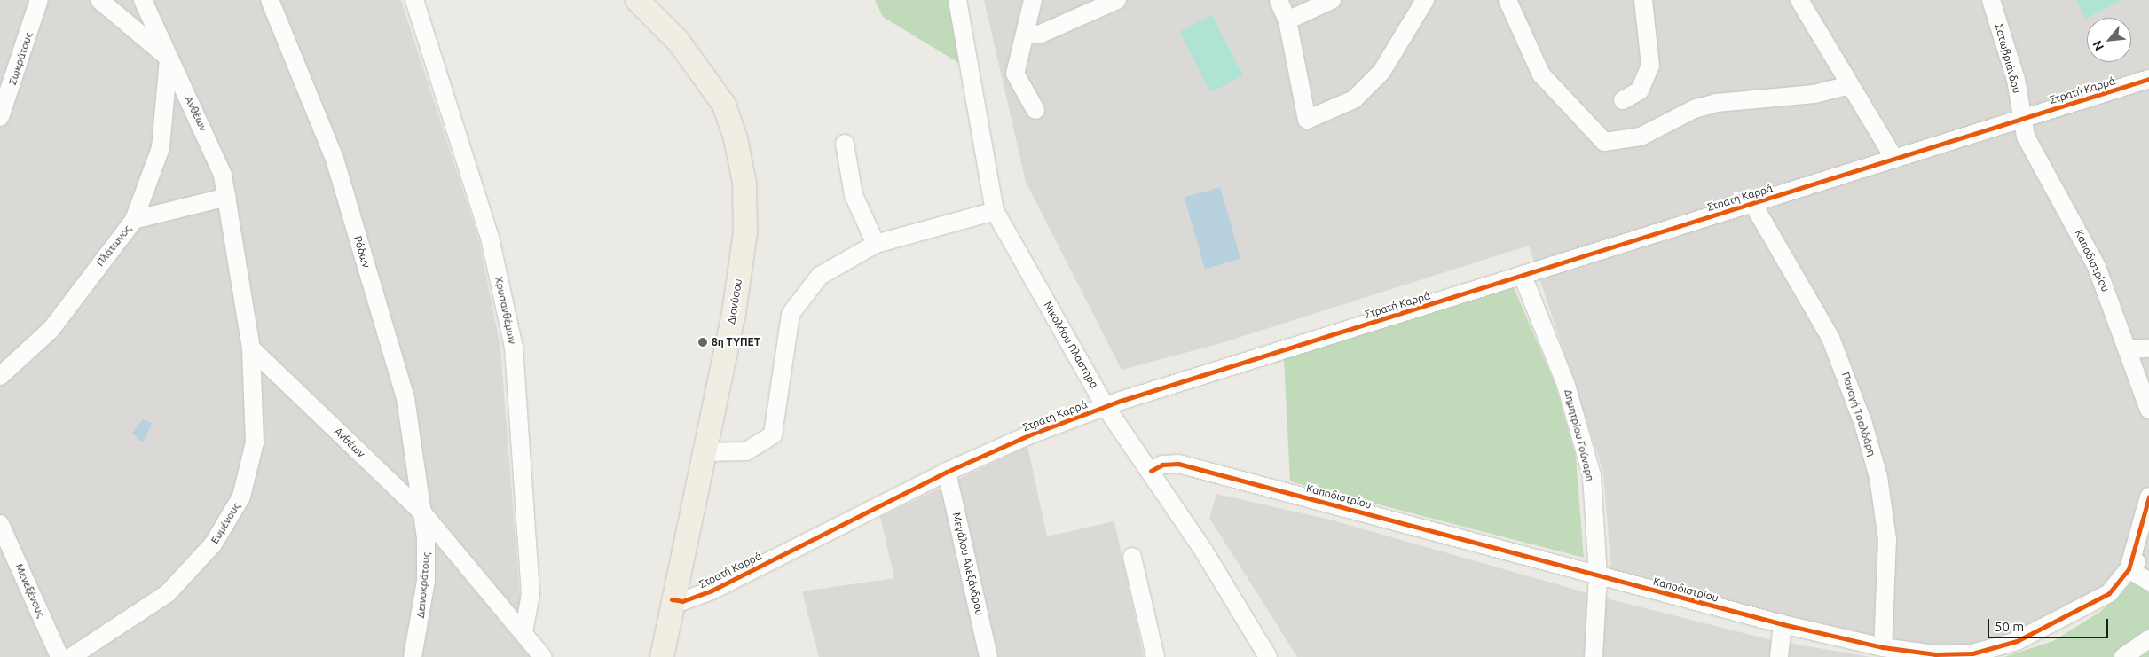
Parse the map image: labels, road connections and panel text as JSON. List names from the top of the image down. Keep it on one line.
{"streets":{"main road":["Διονύσου"],"street":["Σωκράτους","Σατωβριάνδου","Στρατή Καρρά","Ανθέων","Πλάτωνος","Ρόδων","Καποδιστρίου","Χρυσανθέμων","Νικολάου Πλαστήρα","Παναγή Τσαλδάρη","Δημητρίου Γούναρη","Ευμένους","Μεγάλου Αλεξάνδρου","Δεινοκράτους","Μενεξένους"]},"crossings":[["Σατωβριάνδου","Στρατή Καρρά"],["Σατωβριάνδου","Καποδιστρίου"],["Στρατή Καρρά","Καποδιστρίου"],["Στρατή Καρρά","Διονύσου"],["Στρατή Καρρά","Νικολάου Πλαστήρα"],["Στρατή Καρρά","Παναγή Τσαλδάρη"],["Στρατή Καρρά","Δημητρίου Γούναρη"],["Στρατή Καρρά","Μεγάλου Αλεξάνδρου"],["Ανθέων","Πλάτωνος"],["Ανθέων","Ρόδων"],["Ανθέων","Χρυσανθέμων"],["Ανθέων","Ευμένους"],["Ανθέων","Δεινοκράτους"],["Ρόδων","Δεινοκράτους"],["Καποδιστρίου","Νικολάου Πλαστήρα"],["Καποδιστρίου","Παναγή Τσαλδάρη"],["Καποδιστρίου","Δημητρίου Γούναρη"]],"places":["8η ΤΥΠΕΤ"],"scale_bar":"50 m","north":"bottom left"}
